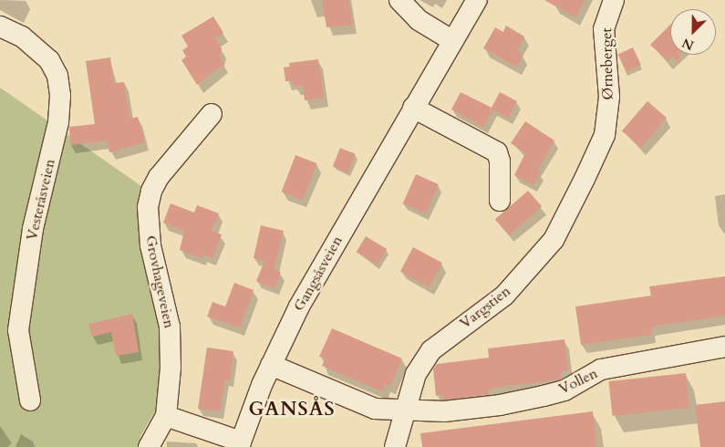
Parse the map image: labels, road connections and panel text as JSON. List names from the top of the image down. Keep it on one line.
{"streets":{"street":["Ørneberget","Vesteråsveien","Gangsåsveien","Grovhageveien","Vargstien","Vollen"]},"crossings":[["Ørneberget","Vargstien"],["Gangsåsveien","Vollen"],["Vargstien","Vollen"]],"districts":["GANSÅS"],"north":"bottom left"}
